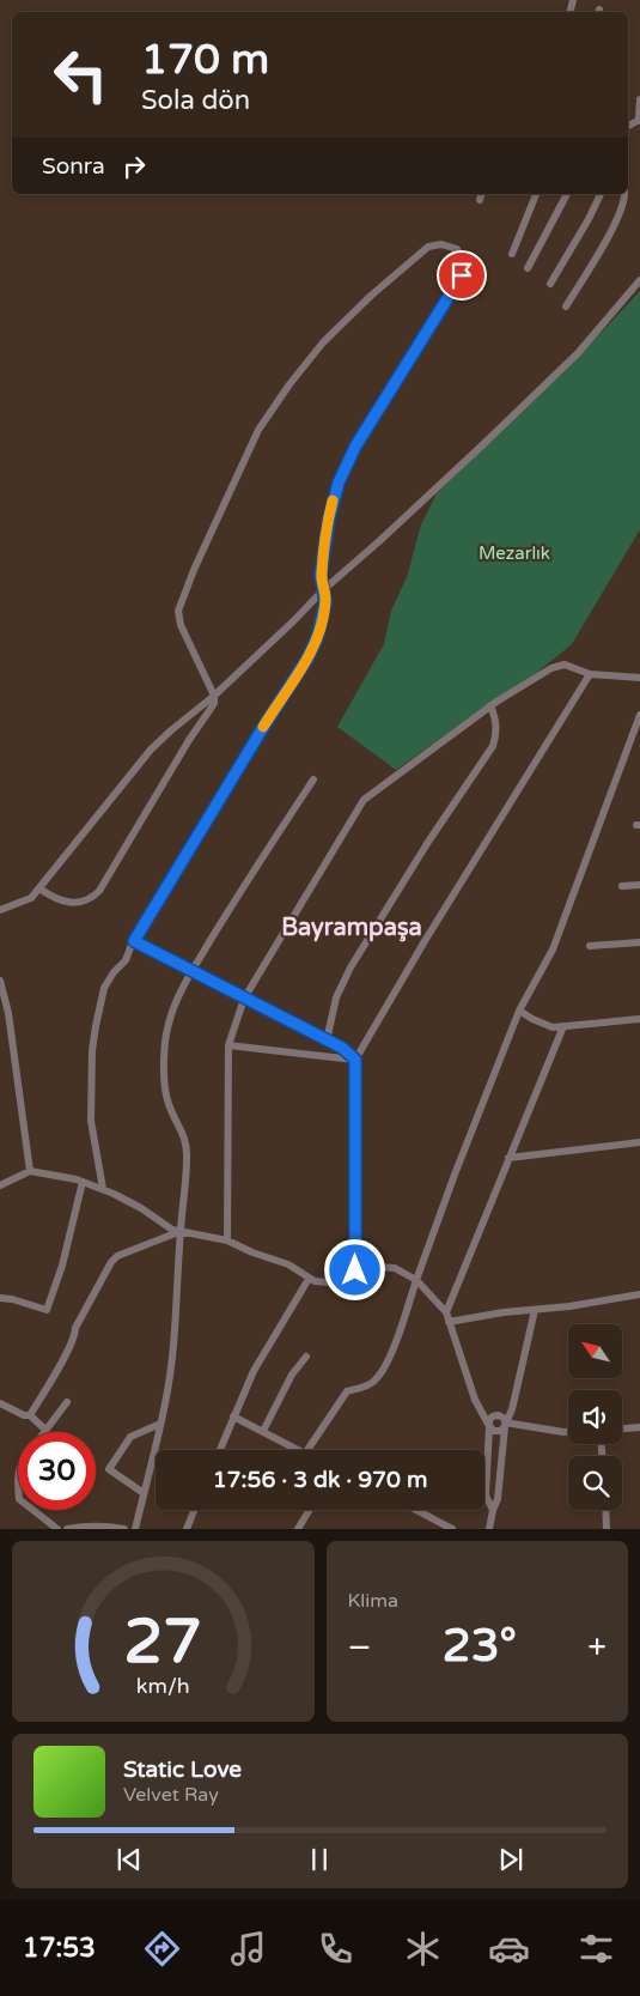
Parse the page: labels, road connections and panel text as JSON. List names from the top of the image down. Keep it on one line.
{"districts":["Bayrampaşa"],"parks":["Mezarlık"],"north":"top left","page":{"turn":["170 m","Sola dön"],"then":"Sonra","limit":"30","trip":"17:56 · 3 dk · 970 m","tile":"Klima","heat":["−","23°","+"],"song":["Static Love","Velvet Ray"],"tabs":"17:53","gauge":["27","km/h"]}}
